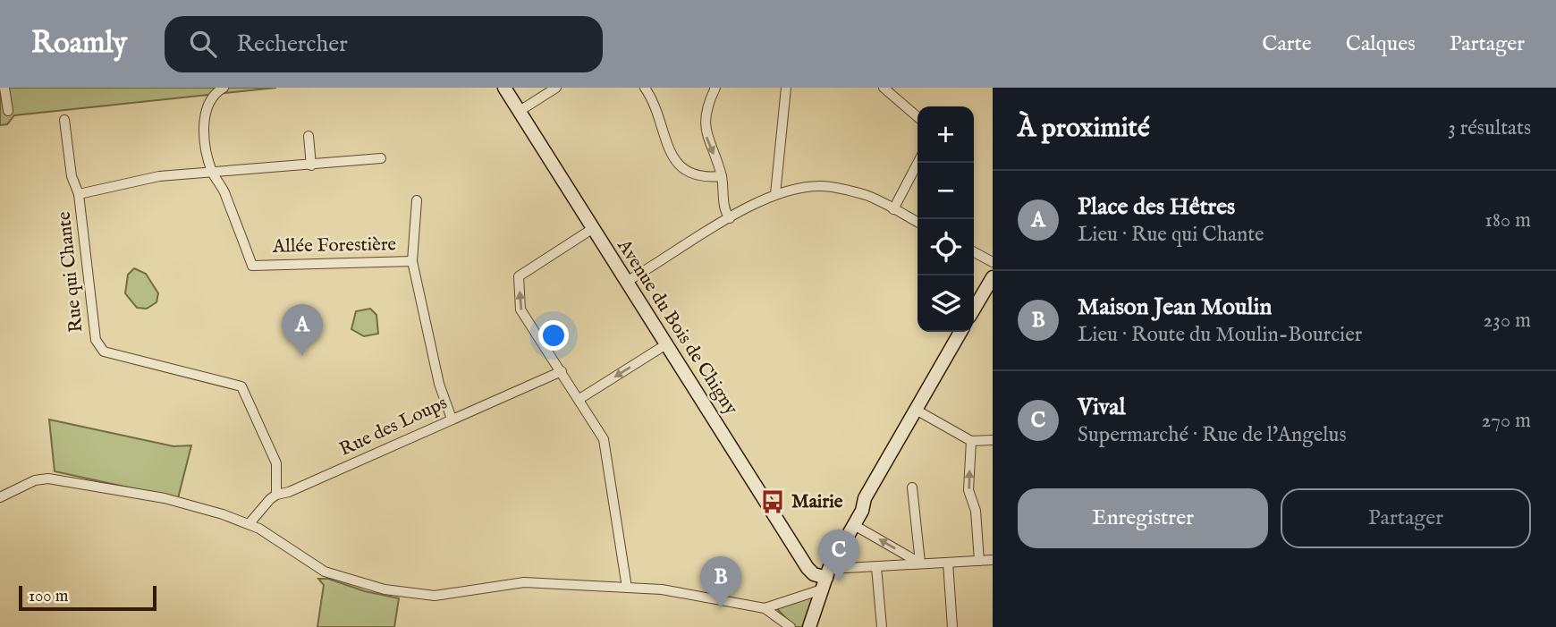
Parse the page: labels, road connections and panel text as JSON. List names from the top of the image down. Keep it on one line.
{"streets":{"main road":["Avenue du Bois de Chigny"],"street":["Allée Forestière","Rue qui Chante","Rue des Loups"]},"crossings":[["Allée Forestière","Rue qui Chante"],["Allée Forestière","Rue des Loups"],["Rue qui Chante","Rue des Loups"]],"places":{"bus stop":["Mairie"]},"scale_bar":"100 m","page":{"header":"Roamly","search":"Rechercher","nav":["Carte","Calques","Partager"],"heading":["À proximité","3 résultats"],"map_buttons":["+","−"],"list":[{"mark":"A","name":"Place des Hêtres","note":"Lieu · Rue qui Chante","value":"180 m"},{"mark":"B","name":"Maison Jean Moulin","note":"Lieu · Route du Moulin-Bourcier","value":"230 m"},{"mark":"C","name":"Vival","note":"Supermarché · Rue de l'Angelus","value":"270 m"}],"pins":["A","C","B"],"buttons":["Enregistrer","Partager"],"scale":"100 m"}}
